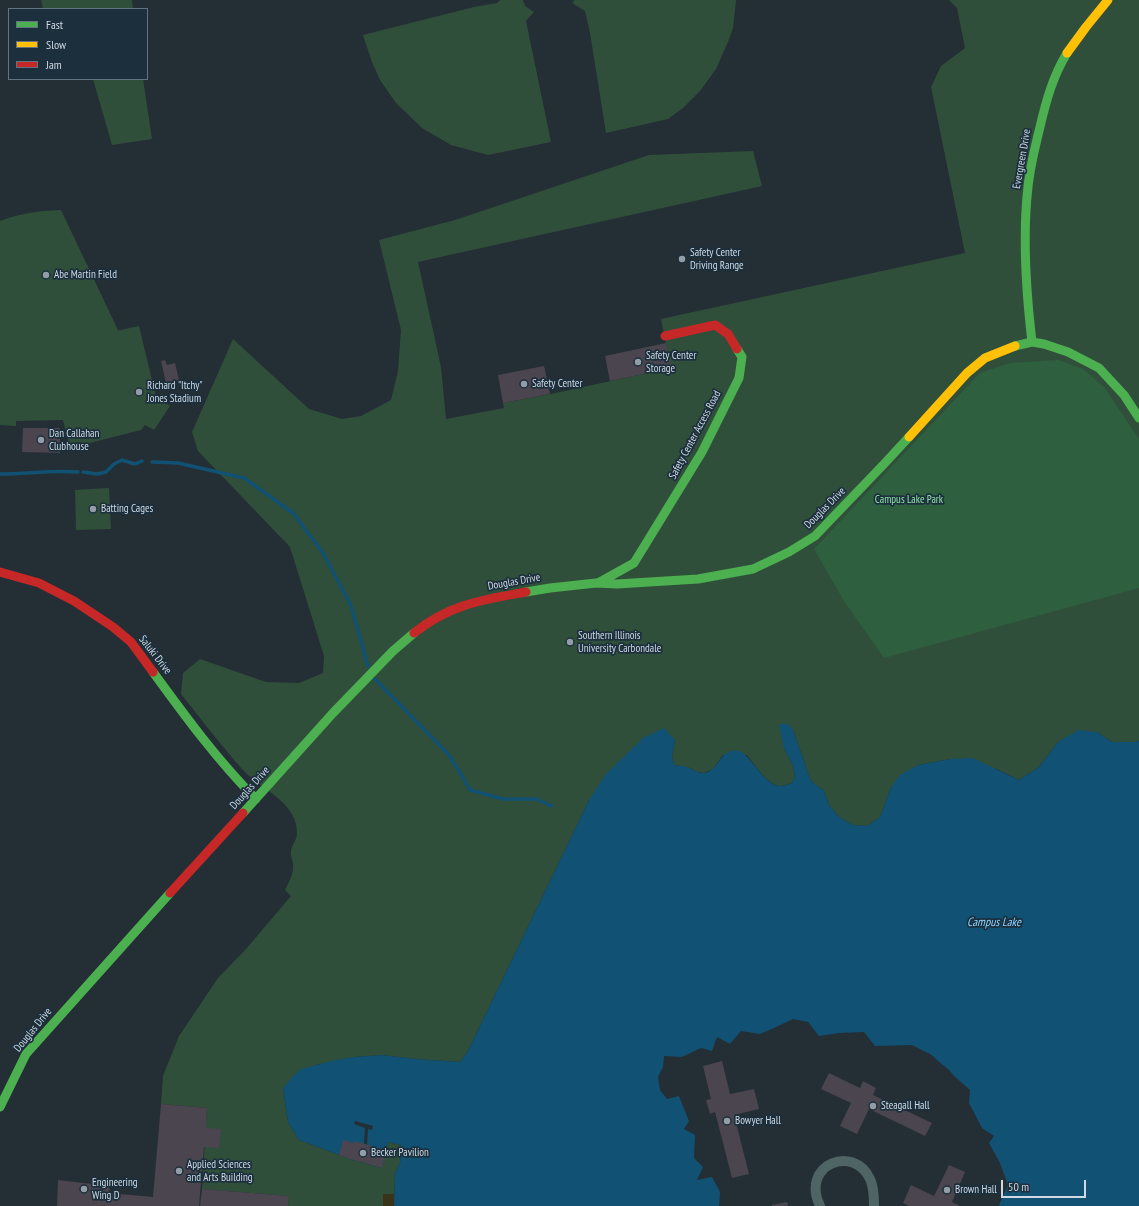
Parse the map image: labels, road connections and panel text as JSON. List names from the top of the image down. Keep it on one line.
{"streets":{"street":["Evergreen Drive","Safety Center Access Road","Douglas Drive","Saluki Drive"]},"crossings":[["Evergreen Drive","Douglas Drive"],["Safety Center Access Road","Douglas Drive"],["Douglas Drive","Saluki Drive"]],"water":["Campus Lake"],"parks":["Campus Lake Park"],"places":["Safety Center Driving Range","Abe Martin Field","Safety Center Storage","Safety Center","Richard \"Itchy\" Jones Stadium","Dan Callahan Clubhouse","Batting Cages","Southern Illinois University Carbondale","Steagall Hall","Bowyer Hall","Becker Pavilion","Applied Sciences and Arts Building","Engineering Wing D","Brown Hall"],"legend":["Fast","Slow","Jam"],"scale_bar":"50 m"}
